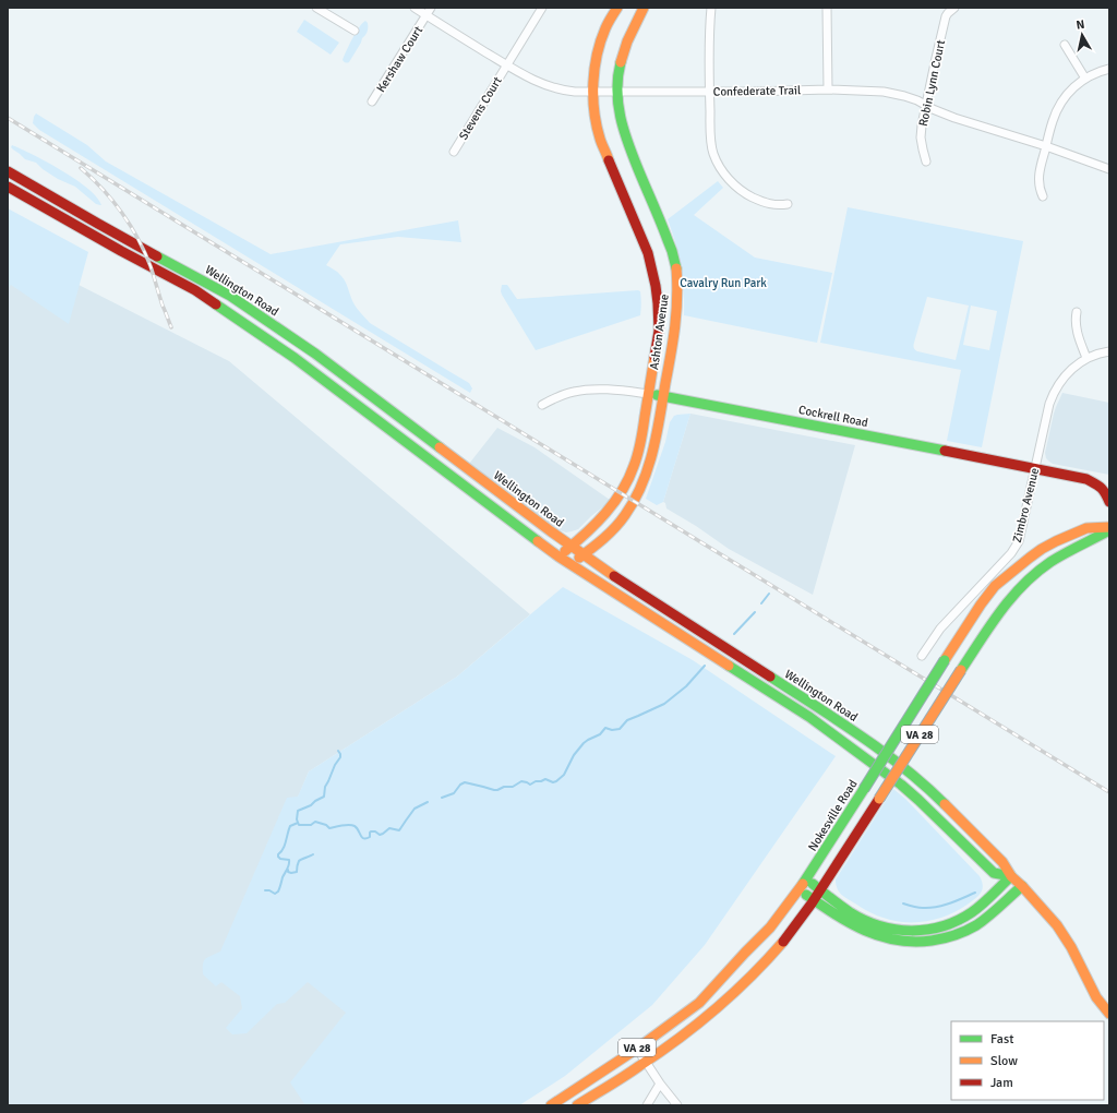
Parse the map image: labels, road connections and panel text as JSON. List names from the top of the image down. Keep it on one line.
{"streets":{"main road":["Wellington Road","Ashton Avenue","Cockrell Road","VA 28","Nokesville Road"],"street":["Kershaw Court","Robin Lynn Court","Confederate Trail","Stevens Court","Zimbro Avenue"]},"crossings":[["Kershaw Court","Confederate Trail"],["Robin Lynn Court","Confederate Trail"],["Confederate Trail","Stevens Court"],["Confederate Trail","Ashton Avenue"],["Wellington Road","Ashton Avenue"],["Ashton Avenue","Cockrell Road"],["Cockrell Road","Zimbro Avenue"]],"parks":["Cavalry Run Park"],"legend":["Fast","Slow","Jam"],"north":"top"}
